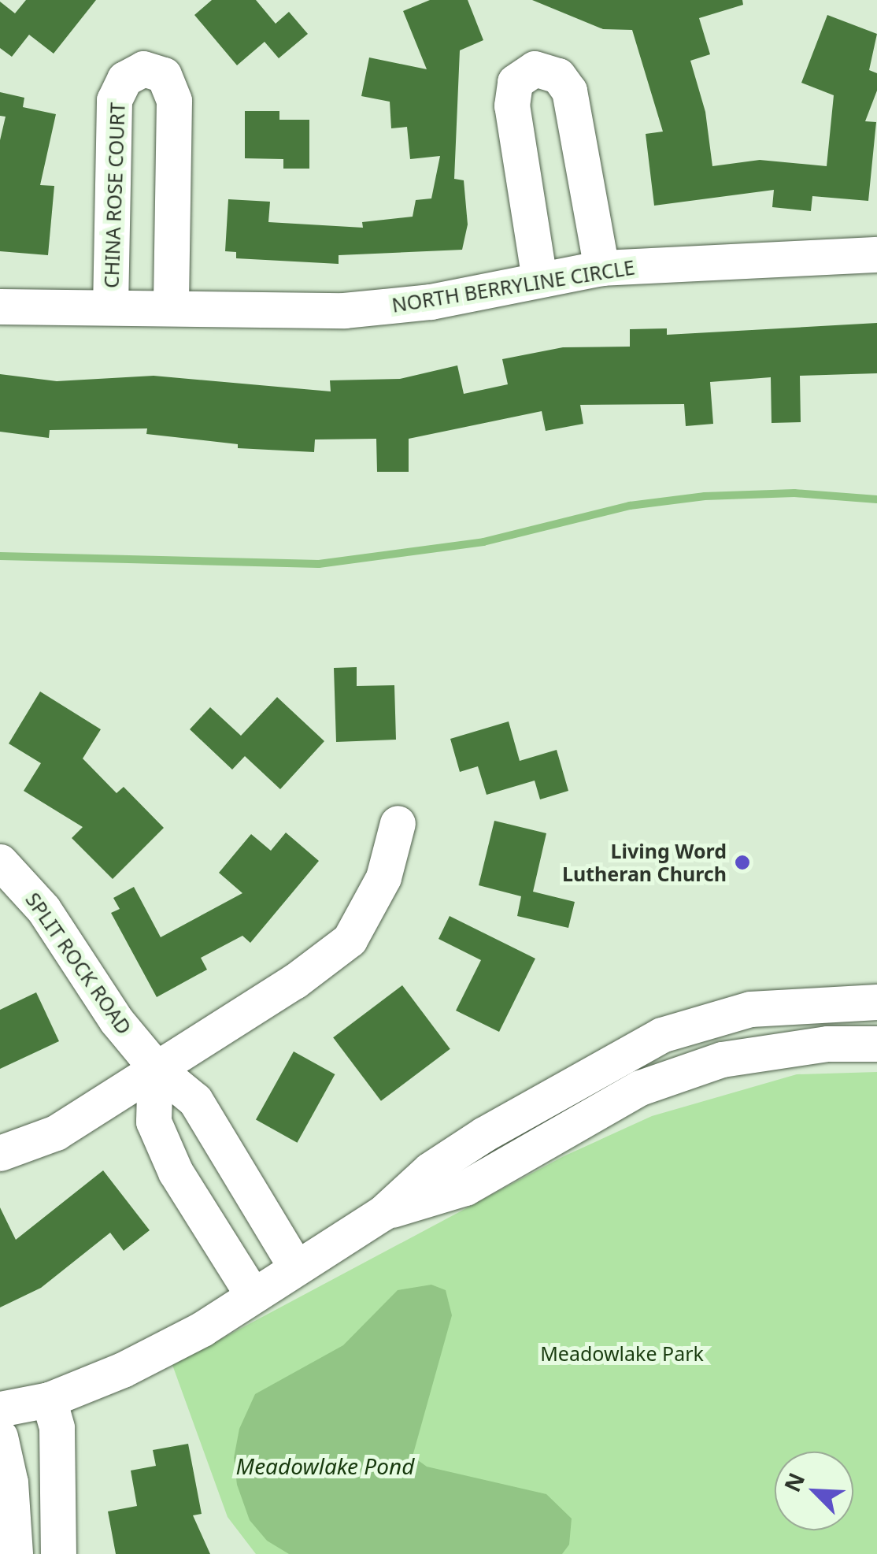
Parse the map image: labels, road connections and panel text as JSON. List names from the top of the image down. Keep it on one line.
{"streets":{"street":["CHINA ROSE COURT","NORTH BERRYLINE CIRCLE","SPLIT ROCK ROAD"]},"crossings":[["CHINA ROSE COURT","NORTH BERRYLINE CIRCLE"]],"water":["Meadowlake Pond"],"parks":["Meadowlake Park"],"places":["Living Word Lutheran Church"],"north":"top left"}
